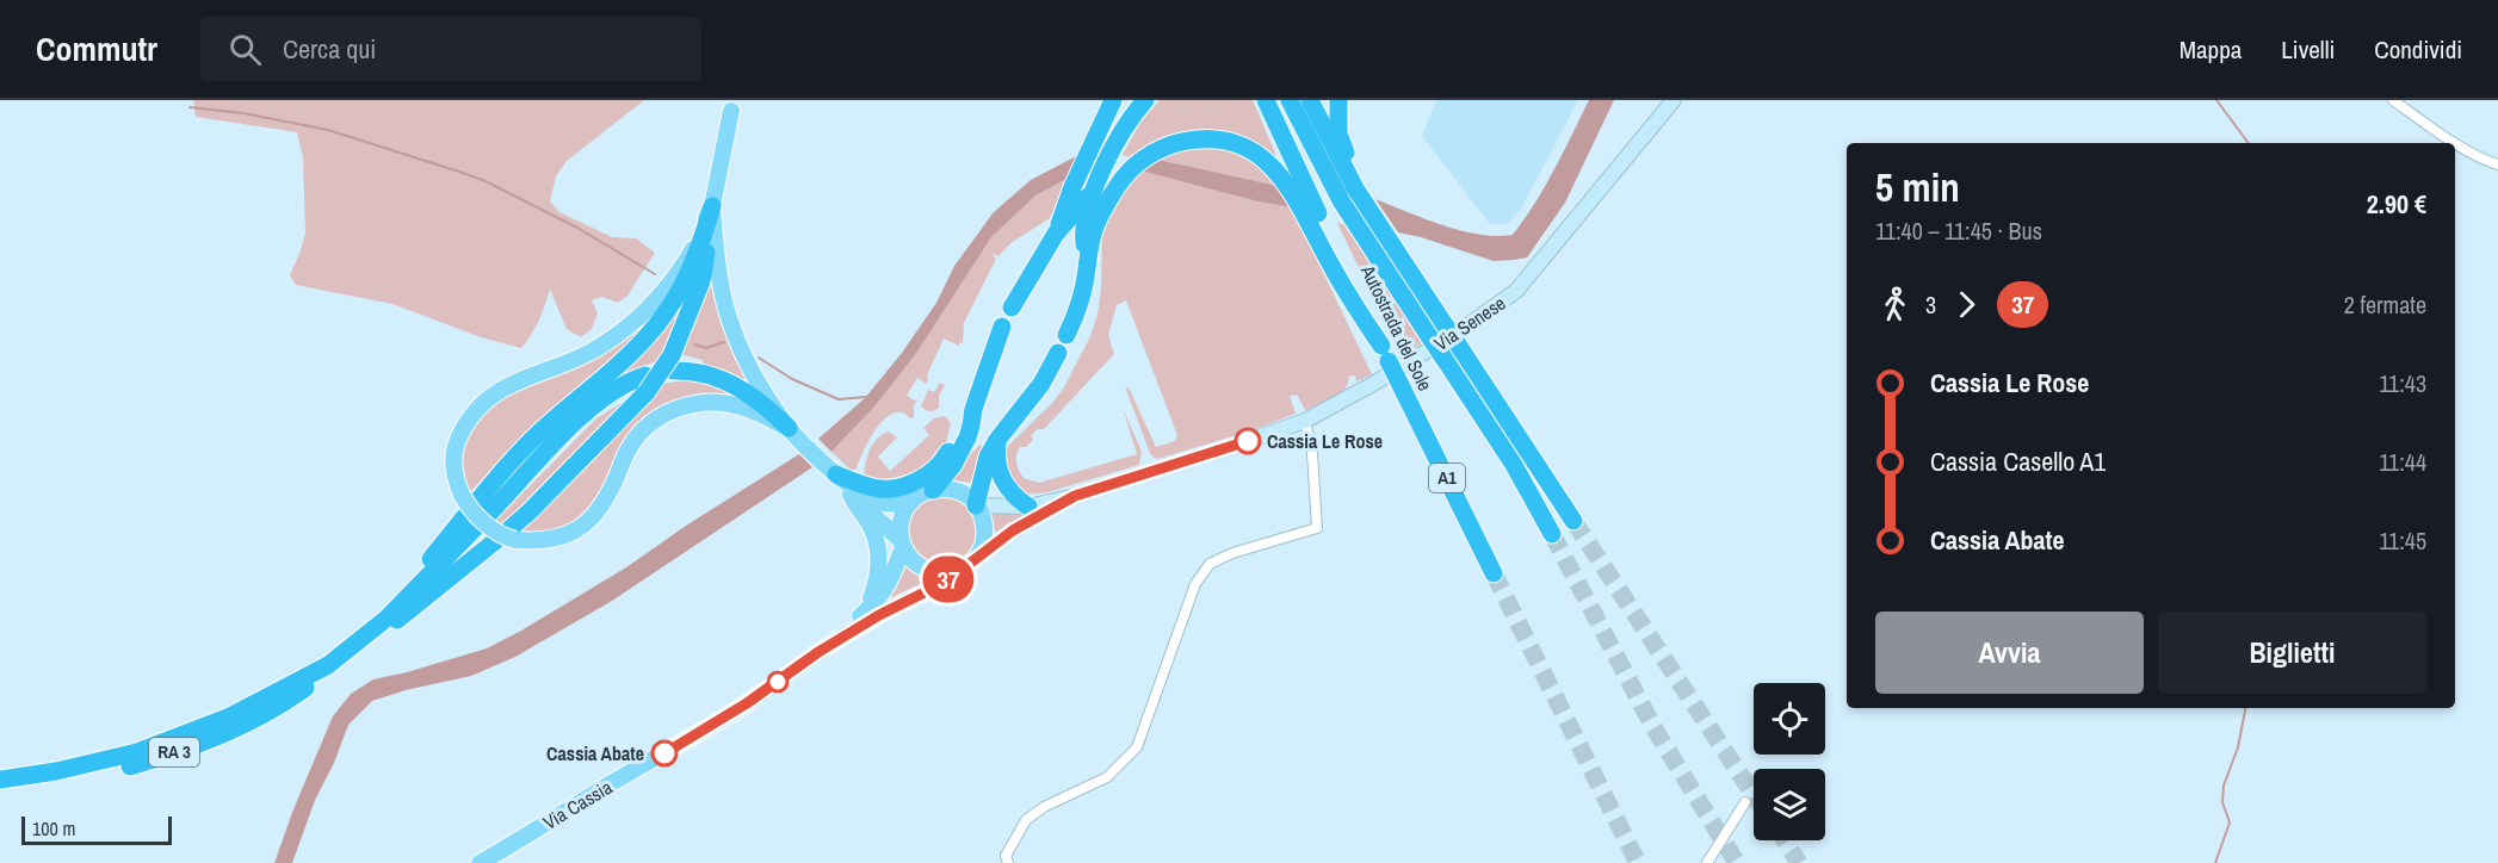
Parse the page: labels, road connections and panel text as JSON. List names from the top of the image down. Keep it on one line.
{"streets":{"highway":["Autostrada del Sole","A1","RA 3"],"main road":["Via Senese","Via Cassia"]},"crossings":[["Via Senese","Via Cassia"]],"places":["Cassia Le Rose","Cassia Abate"],"lines":["bus line 37"],"scale_bar":"100 m","page":{"header":"Commutr","search":"Cerca qui","nav":["Mappa","Livelli","Condividi"],"on_map":"37","heading":["5 min","11:40 – 11:45 · Bus","2.90 €"],"legs":["3","37","2 fermate"],"list":[{"name":"Cassia Le Rose","value":"11:43"},{"name":"Cassia Casello A1","value":"11:44"},{"name":"Cassia Abate","value":"11:45"}],"buttons":["Avvia","Biglietti"],"scale":"100 m"}}
